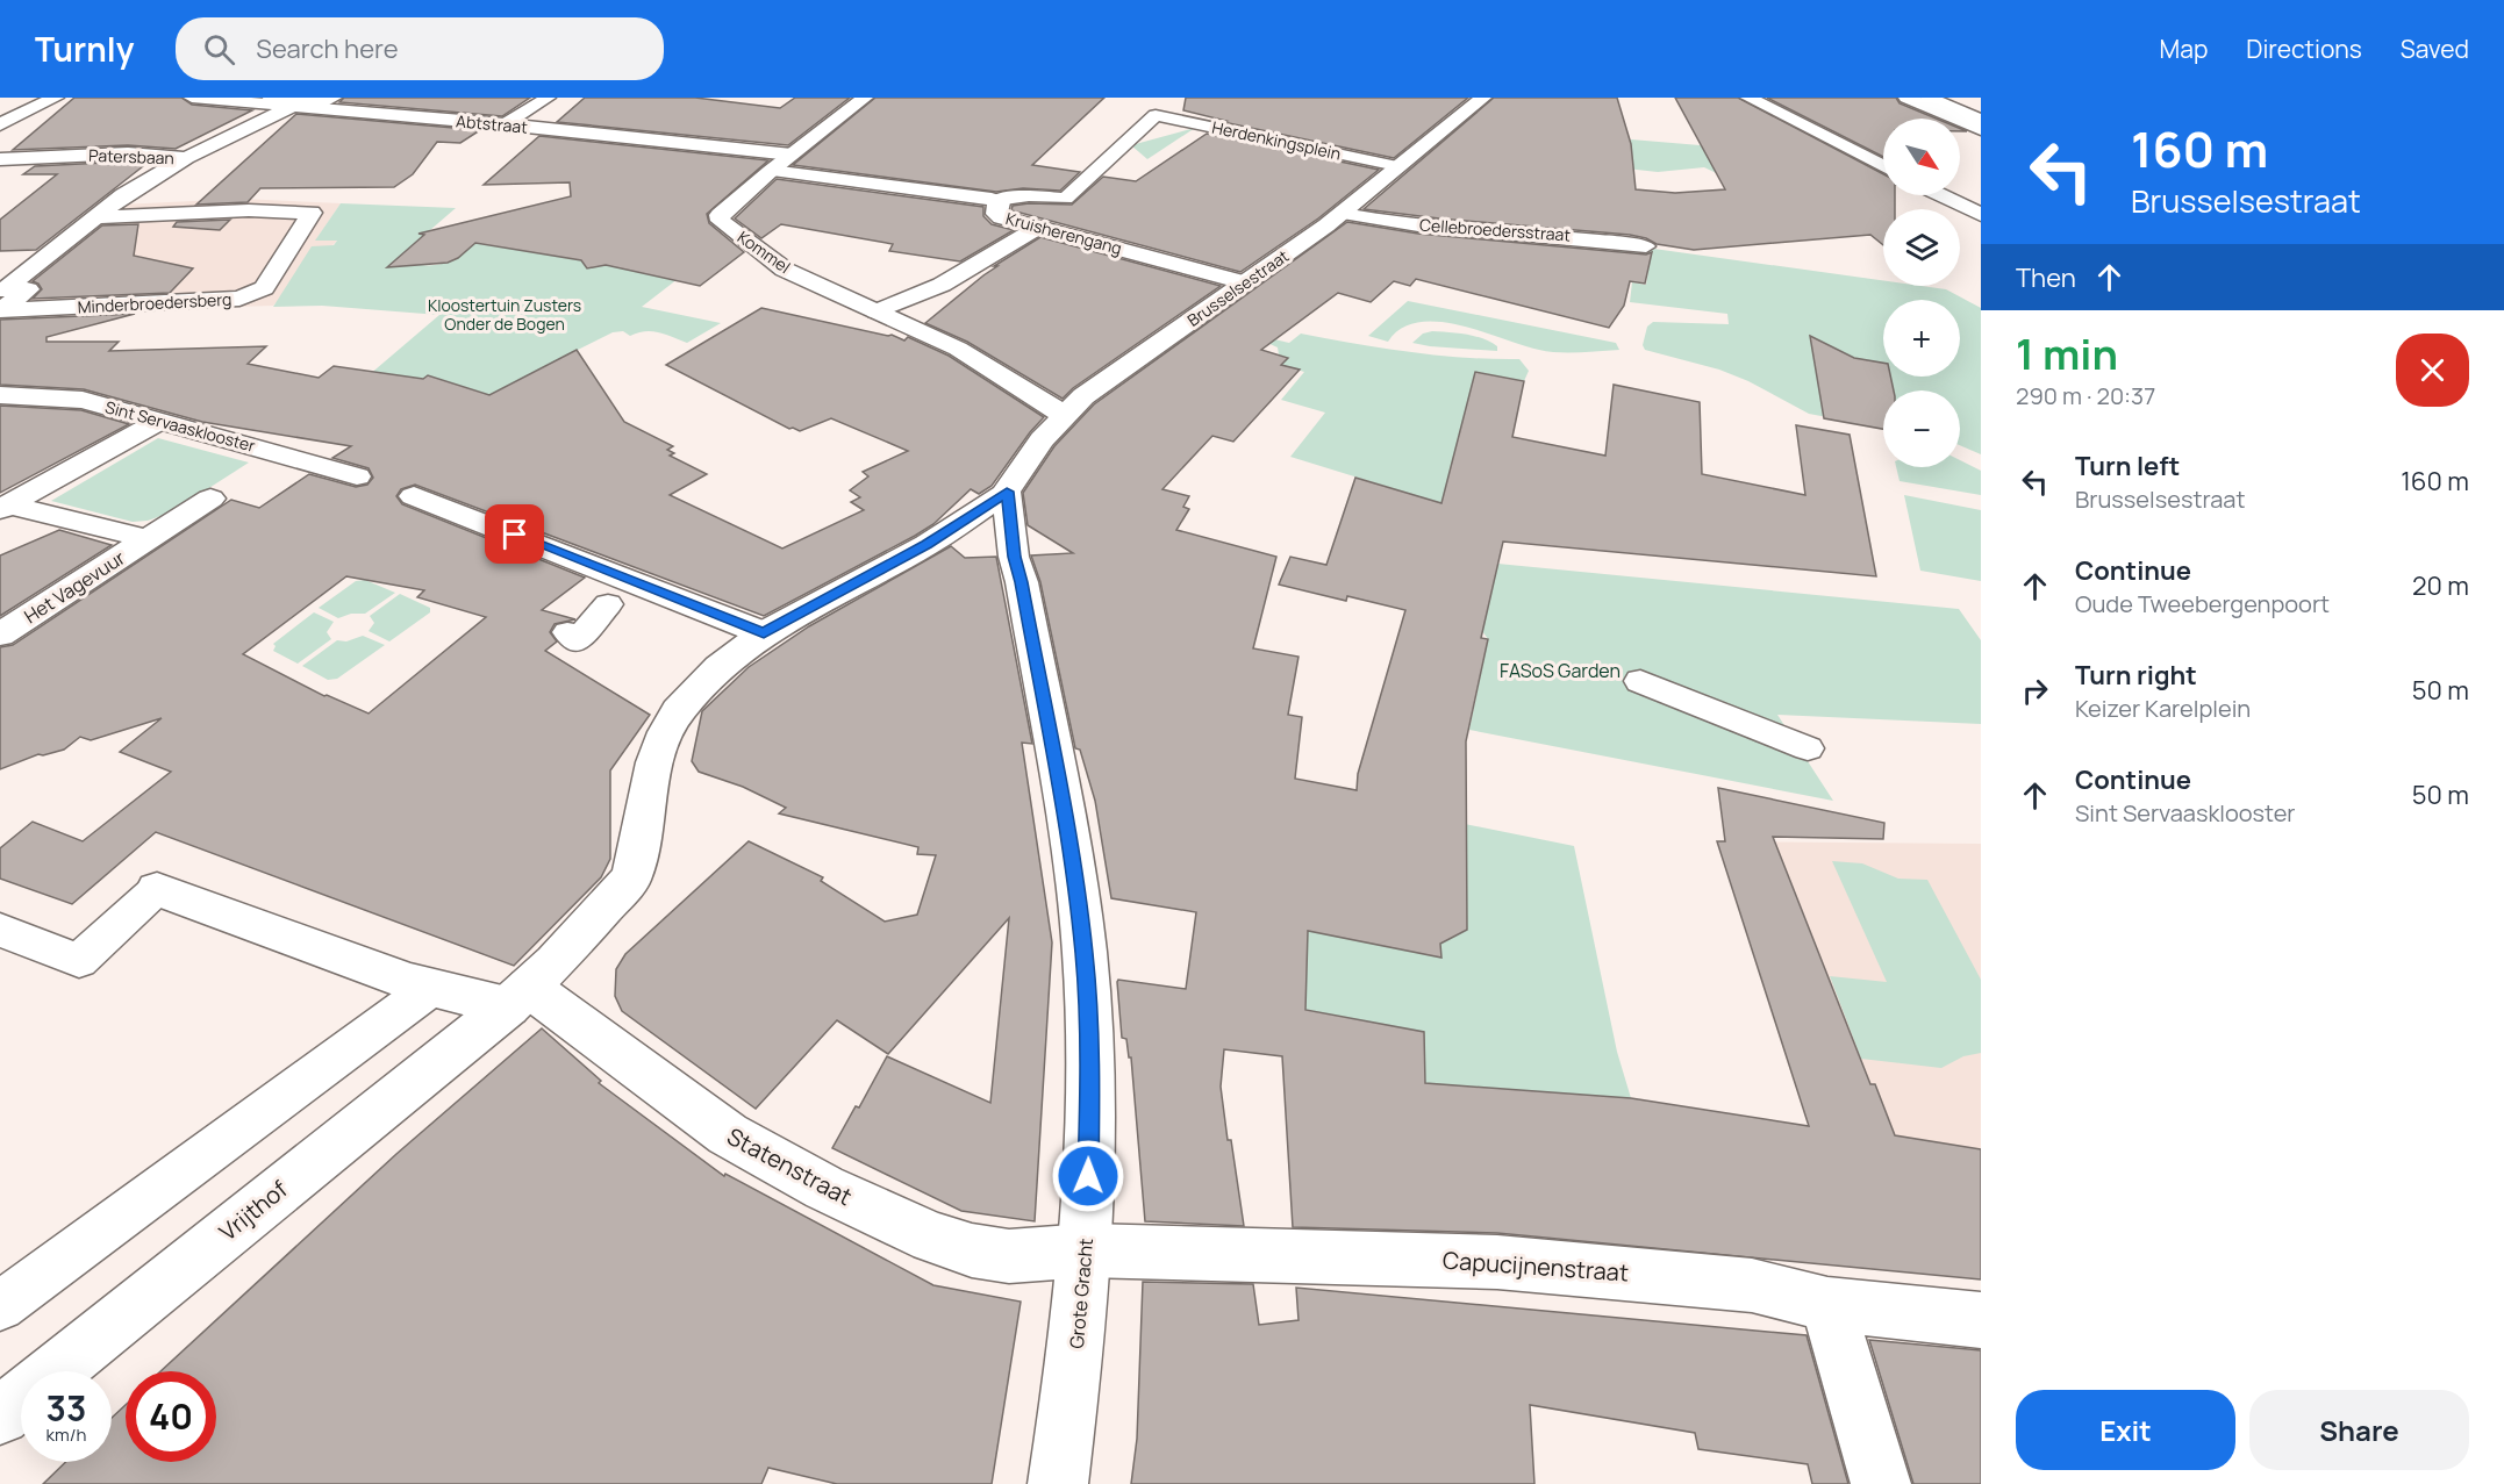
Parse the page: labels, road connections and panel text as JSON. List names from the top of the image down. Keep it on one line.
{"streets":{"street":["Abtstraat","Herdenkingsplein","Patersbaan","Cellebroedersstraat","Kruisherengang","Kommel","Brusselsestraat","Minderbroedersberg","Sint Servaasklooster","Het Vagevuur","Statenstraat","Vrijthof","Capucijnenstraat","Grote Gracht"]},"crossings":[["Abtstraat","Patersbaan"],["Herdenkingsplein","Brusselsestraat"],["Patersbaan","Minderbroedersberg"],["Cellebroedersstraat","Brusselsestraat"],["Kruisherengang","Kommel"],["Kruisherengang","Brusselsestraat"],["Kommel","Brusselsestraat"],["Brusselsestraat","Sint Servaasklooster"],["Brusselsestraat","Vrijthof"],["Brusselsestraat","Grote Gracht"],["Sint Servaasklooster","Vrijthof"],["Statenstraat","Vrijthof"],["Statenstraat","Capucijnenstraat"],["Statenstraat","Grote Gracht"],["Capucijnenstraat","Grote Gracht"]],"parks":["Kloostertuin Zusters Onder de Bogen","FASoS Garden"],"north":"bottom right","page":{"header":"Turnly","search":"Search here","nav":["Map","Directions","Saved"],"turn":["160 m","Brusselsestraat"],"map_buttons":["+","−"],"then":"Then","heading":["1 min","290 m · 20:37"],"list":[{"name":"Turn left","note":"Brusselsestraat","value":"160 m"},{"name":"Continue","note":"Oude Tweebergenpoort","value":"20 m"},{"name":"Turn right","note":"Keizer Karelplein","value":"50 m"},{"name":"Continue","note":"Sint Servaasklooster","value":"50 m"}],"speed":"33 km/h","limit":"40","buttons":["Exit","Share"]}}
